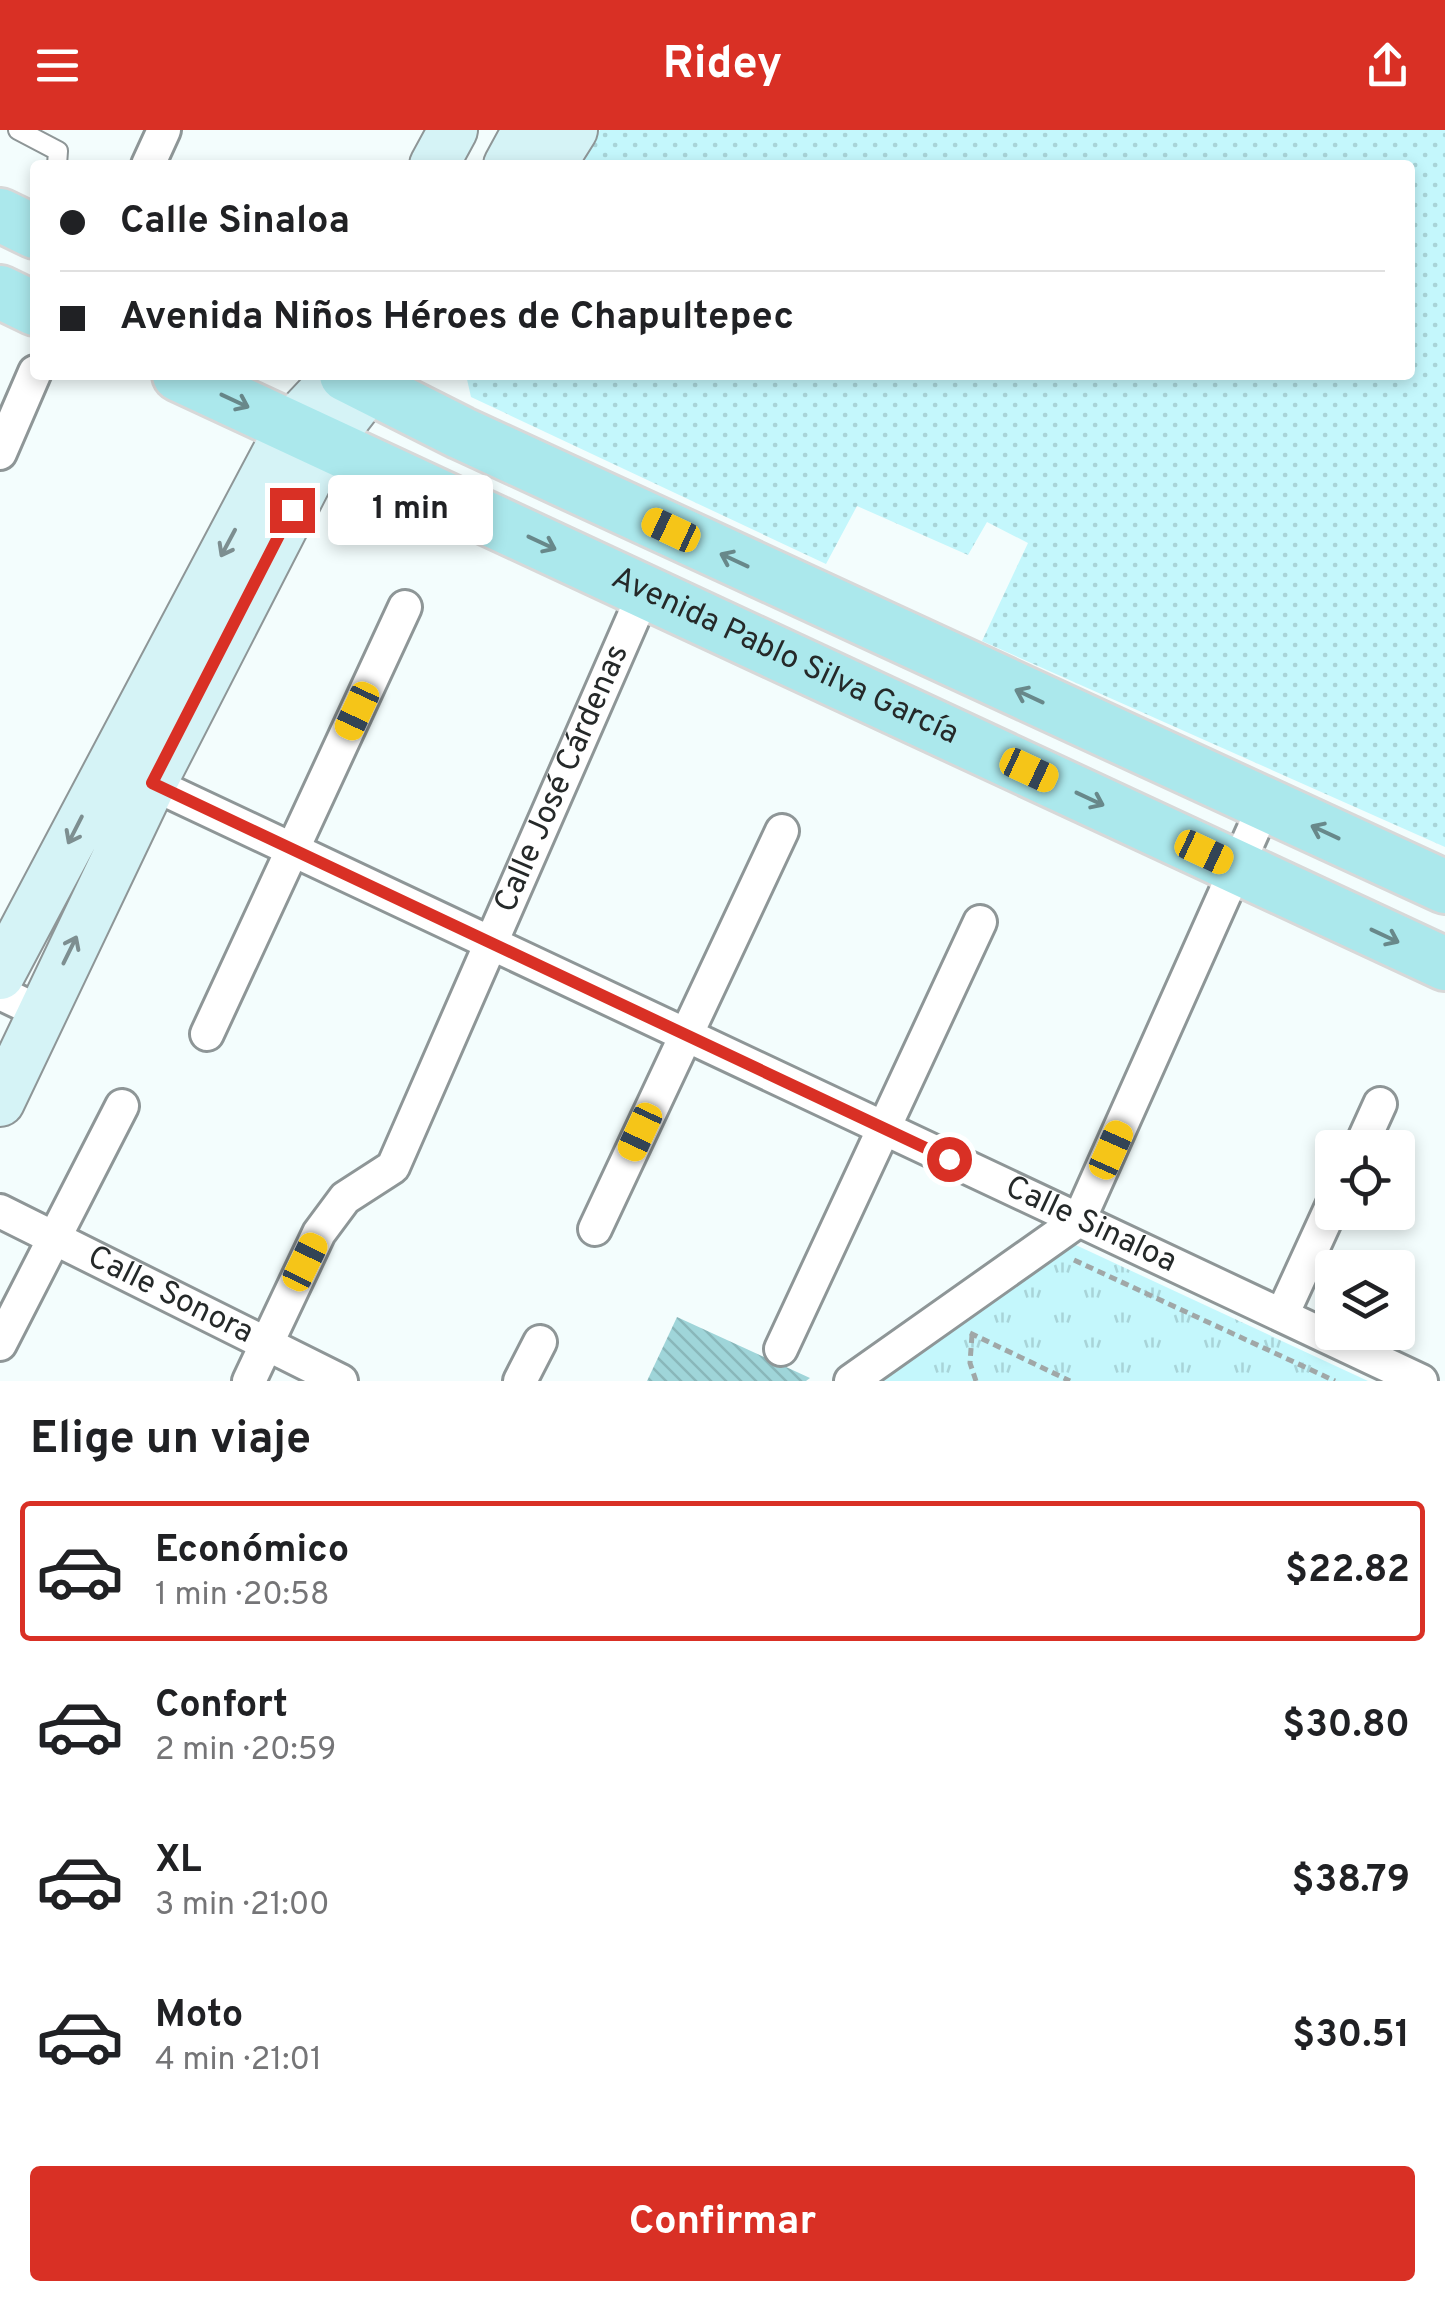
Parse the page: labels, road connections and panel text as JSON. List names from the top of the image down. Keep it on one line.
{"streets":{"main road":["Avenida Pablo Silva García"],"street":["Calle José Cárdenas","Calle Sinaloa","Calle Sonora"]},"crossings":[["Avenida Pablo Silva García","Calle José Cárdenas"],["Calle José Cárdenas","Calle Sinaloa"],["Calle José Cárdenas","Calle Sonora"]],"page":{"header":"Ridey","banner":["Calle Sinaloa","Avenida Niños Héroes de Chapultepec"],"bubble":"1 min","heading":"Elige un viaje","list":[{"name":"Económico","note":"1 min · 20:58","value":"$22.82"},{"name":"Confort","note":"2 min · 20:59","value":"$30.80"},{"name":"XL","note":"3 min · 21:00","value":"$38.79"},{"name":"Moto","note":"4 min · 21:01","value":"$30.51"}],"buttons":"Confirmar"}}
